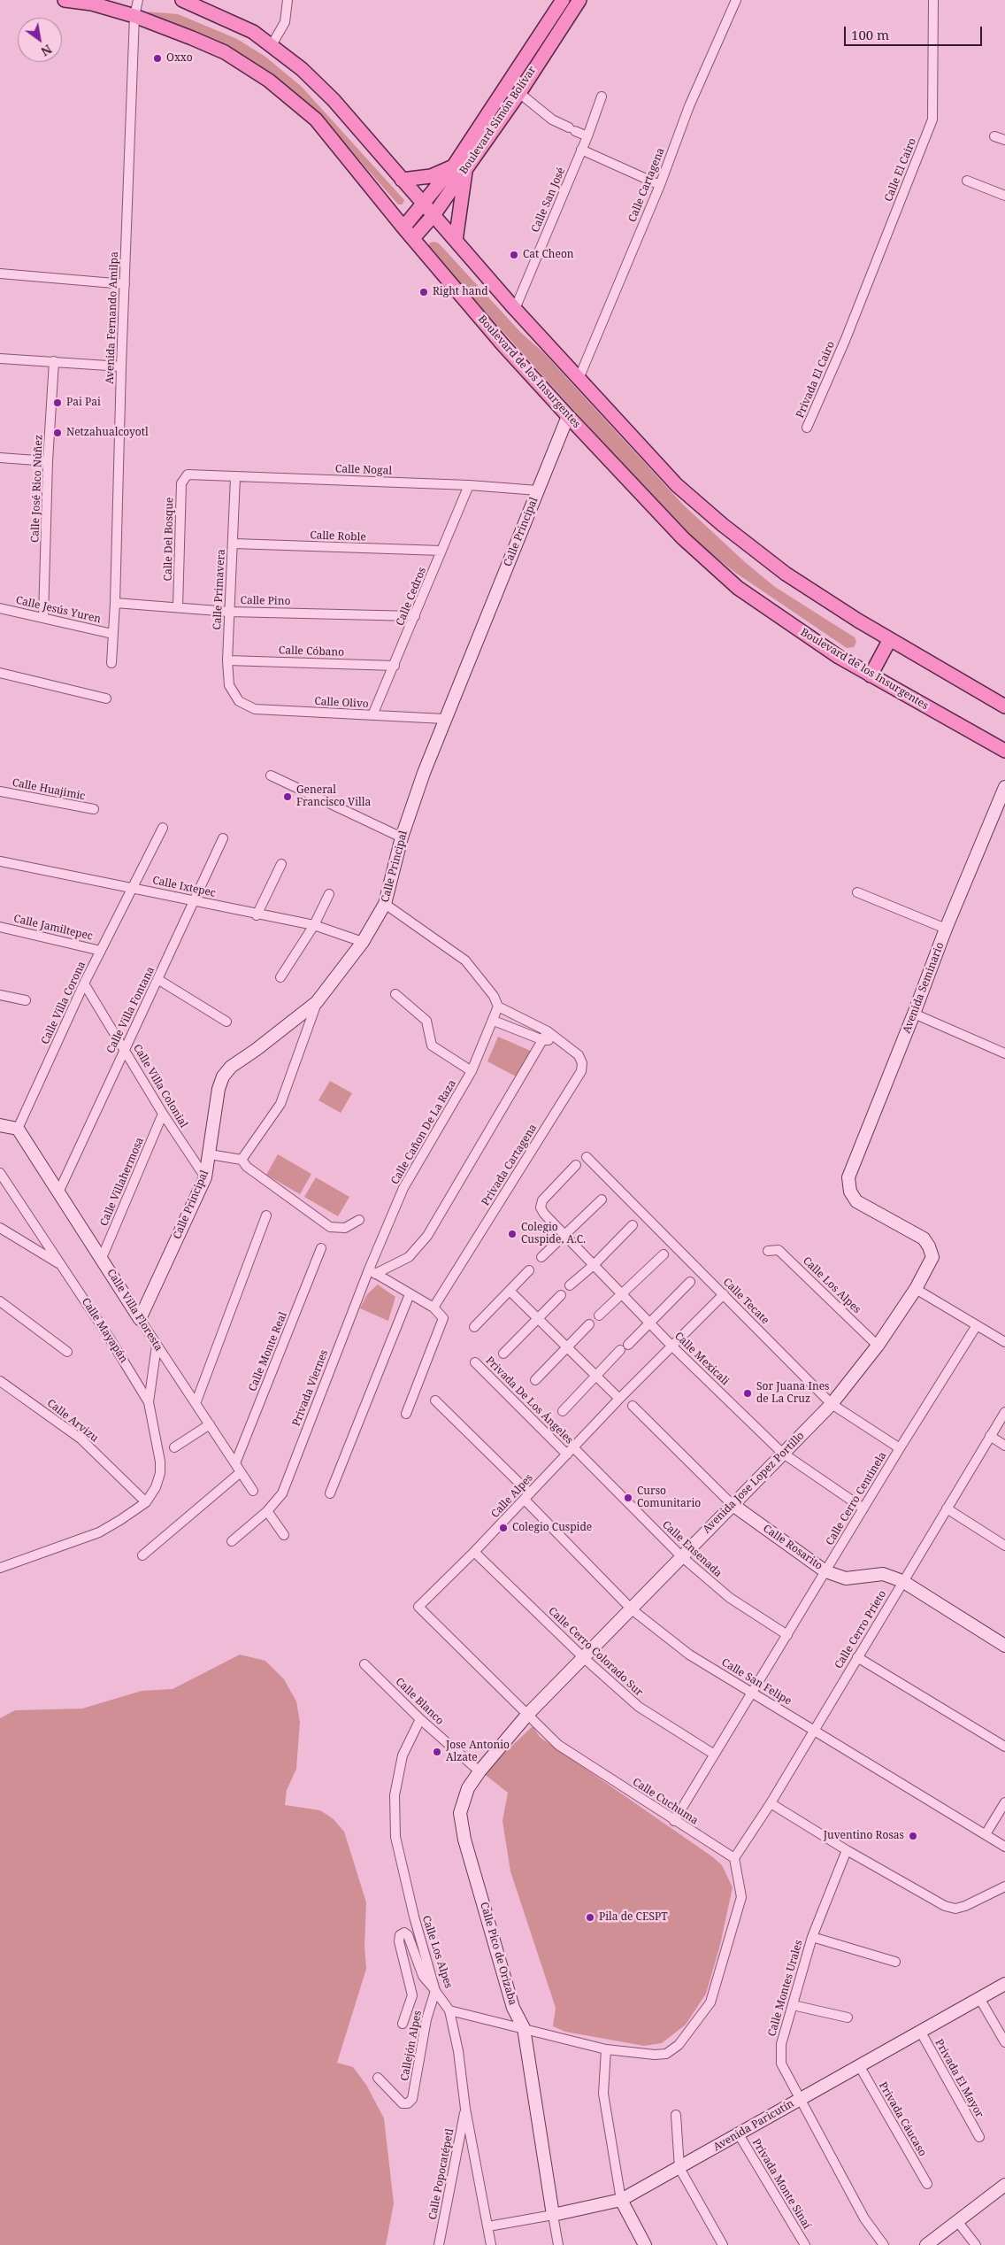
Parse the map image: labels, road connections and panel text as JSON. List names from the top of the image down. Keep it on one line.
{"streets":{"main road":["Boulevard Simón Bolívar","Boulevard de los Insurgentes"],"street":["Calle El Cairo","Calle Cartagena","Calle San José","Avenida Fernando Amilpa","Privada El Cairo","Calle Nogal","Calle José Rico Núñez","Calle Principal","Calle Roble","Calle Del Bosque","Calle Primavera","Calle Cedros","Calle Pino","Calle Jesús Yuren","Calle Cóbano","Calle Olivo","Calle Huajimic","Calle Ixtepec","Calle Jamiltepec","Avenida Seminario","Calle Villa Corona","Calle Villa Fontana","Calle Villa Colonial","Calle Cañon De La Raza","Privada Cartagena","Calle Villahermosa","Calle Los Alpes","Calle Tecate","Calle Villa Floresta","Calle Mayapán","Calle Monte Real","Calle Mexicali","Privada Viernes","Privada De Los Ángeles","Calle Arvizu","Avenida Jose Lopez Portillo","Calle Alpes","Calle Cerro Centinela","Calle Rosarito","Calle Ensenada","Calle Cerro Prieto","Calle Cerro Colorado Sur","Calle San Felipe","Calle Blanco","Calle Cuchuma","Calle Pico de Orizaba","Calle Montes Urales","Callejón Alpes","Privada El Mayor","Privada Cáucaso","Avenida Paricutín","Calle Popocatépetl","Privada Monte Sinaí"]},"crossings":[["Boulevard Simón Bolívar","Boulevard de los Insurgentes"],["Calle El Cairo","Privada El Cairo"],["Avenida Fernando Amilpa","Boulevard de los Insurgentes"],["Avenida Fernando Amilpa","Calle Pino"],["Avenida Fernando Amilpa","Calle Jesús Yuren"],["Boulevard de los Insurgentes","Calle Principal"],["Calle Nogal","Calle Principal"],["Calle Nogal","Calle Del Bosque"],["Calle Nogal","Calle Primavera"],["Calle Nogal","Calle Cedros"],["Calle José Rico Núñez","Calle Jesús Yuren"],["Calle Principal","Calle Olivo"],["Calle Principal","Calle Ixtepec"],["Calle Principal","Calle Villa Colonial"],["Calle Principal","Calle Villa Floresta"],["Calle Roble","Calle Primavera"],["Calle Roble","Calle Cedros"],["Calle Del Bosque","Calle Pino"],["Calle Primavera","Calle Pino"],["Calle Primavera","Calle Cóbano"],["Calle Primavera","Calle Olivo"],["Calle Cedros","Calle Pino"],["Calle Cedros","Calle Cóbano"],["Calle Cedros","Calle Olivo"],["Calle Ixtepec","Calle Villa Corona"],["Calle Ixtepec","Calle Villa Fontana"],["Calle Jamiltepec","Calle Villa Corona"],["Avenida Seminario","Avenida Jose Lopez Portillo"],["Calle Villa Corona","Calle Villa Colonial"],["Calle Villa Corona","Calle Villa Floresta"],["Calle Villa Fontana","Calle Villa Colonial"],["Calle Villa Fontana","Calle Villa Floresta"],["Calle Villa Colonial","Calle Villahermosa"],["Calle Cañon De La Raza","Privada Cartagena"],["Calle Cañon De La Raza","Privada Viernes"],["Calle Villahermosa","Calle Villa Floresta"],["Calle Los Alpes","Avenida Jose Lopez Portillo"],["Calle Los Alpes","Calle Blanco"],["Calle Los Alpes","Callejón Alpes"],["Calle Los Alpes","Avenida Paricutín"],["Calle Los Alpes","Calle Popocatépetl"],["Calle Tecate","Avenida Jose Lopez Portillo"],["Calle Tecate","Calle Alpes"],["Calle Tecate","Calle Cerro Centinela"],["Calle Villa Floresta","Calle Monte Real"],["Calle Mayapán","Calle Arvizu"],["Calle Mexicali","Avenida Jose Lopez Portillo"],["Calle Mexicali","Calle Alpes"],["Calle Mexicali","Calle Cerro Centinela"],["Privada De Los Ángeles","Calle Alpes"],["Privada De Los Ángeles","Calle Ensenada"],["Avenida Jose Lopez Portillo","Calle Rosarito"],["Avenida Jose Lopez Portillo","Calle Ensenada"],["Avenida Jose Lopez Portillo","Calle Cerro Colorado Sur"],["Avenida Jose Lopez Portillo","Calle San Felipe"],["Avenida Jose Lopez Portillo","Calle Blanco"],["Avenida Jose Lopez Portillo","Calle Cuchuma"],["Avenida Jose Lopez Portillo","Calle Pico de Orizaba"],["Calle Alpes","Calle Ensenada"],["Calle Alpes","Calle Cerro Colorado Sur"],["Calle Alpes","Calle San Felipe"],["Calle Alpes","Calle Cuchuma"],["Calle Cerro Centinela","Calle Rosarito"],["Calle Cerro Centinela","Calle Ensenada"],["Calle Cerro Centinela","Calle Cerro Colorado Sur"],["Calle Cerro Centinela","Calle San Felipe"],["Calle Cerro Centinela","Calle Cuchuma"],["Calle Rosarito","Calle Cerro Prieto"],["Calle Cerro Prieto","Calle San Felipe"],["Calle Cerro Prieto","Calle Cuchuma"],["Calle Blanco","Calle Pico de Orizaba"],["Calle Pico de Orizaba","Avenida Paricutín"],["Calle Montes Urales","Avenida Paricutín"],["Privada El Mayor","Avenida Paricutín"],["Privada Cáucaso","Avenida Paricutín"],["Avenida Paricutín","Privada Monte Sinaí"]],"places":["Oxxo","Cat Cheon","Right hand","Pai Pai","Netzahualcoyotl","General Francisco Villa","Colegio Cuspide, A.C.","Sor Juana Ines de La Cruz","Curso Comunitario","Colegio Cuspide","Jose Antonio Alzate","Juventino Rosas","Pila de CESPT"],"scale_bar":"100 m","north":"bottom right"}
